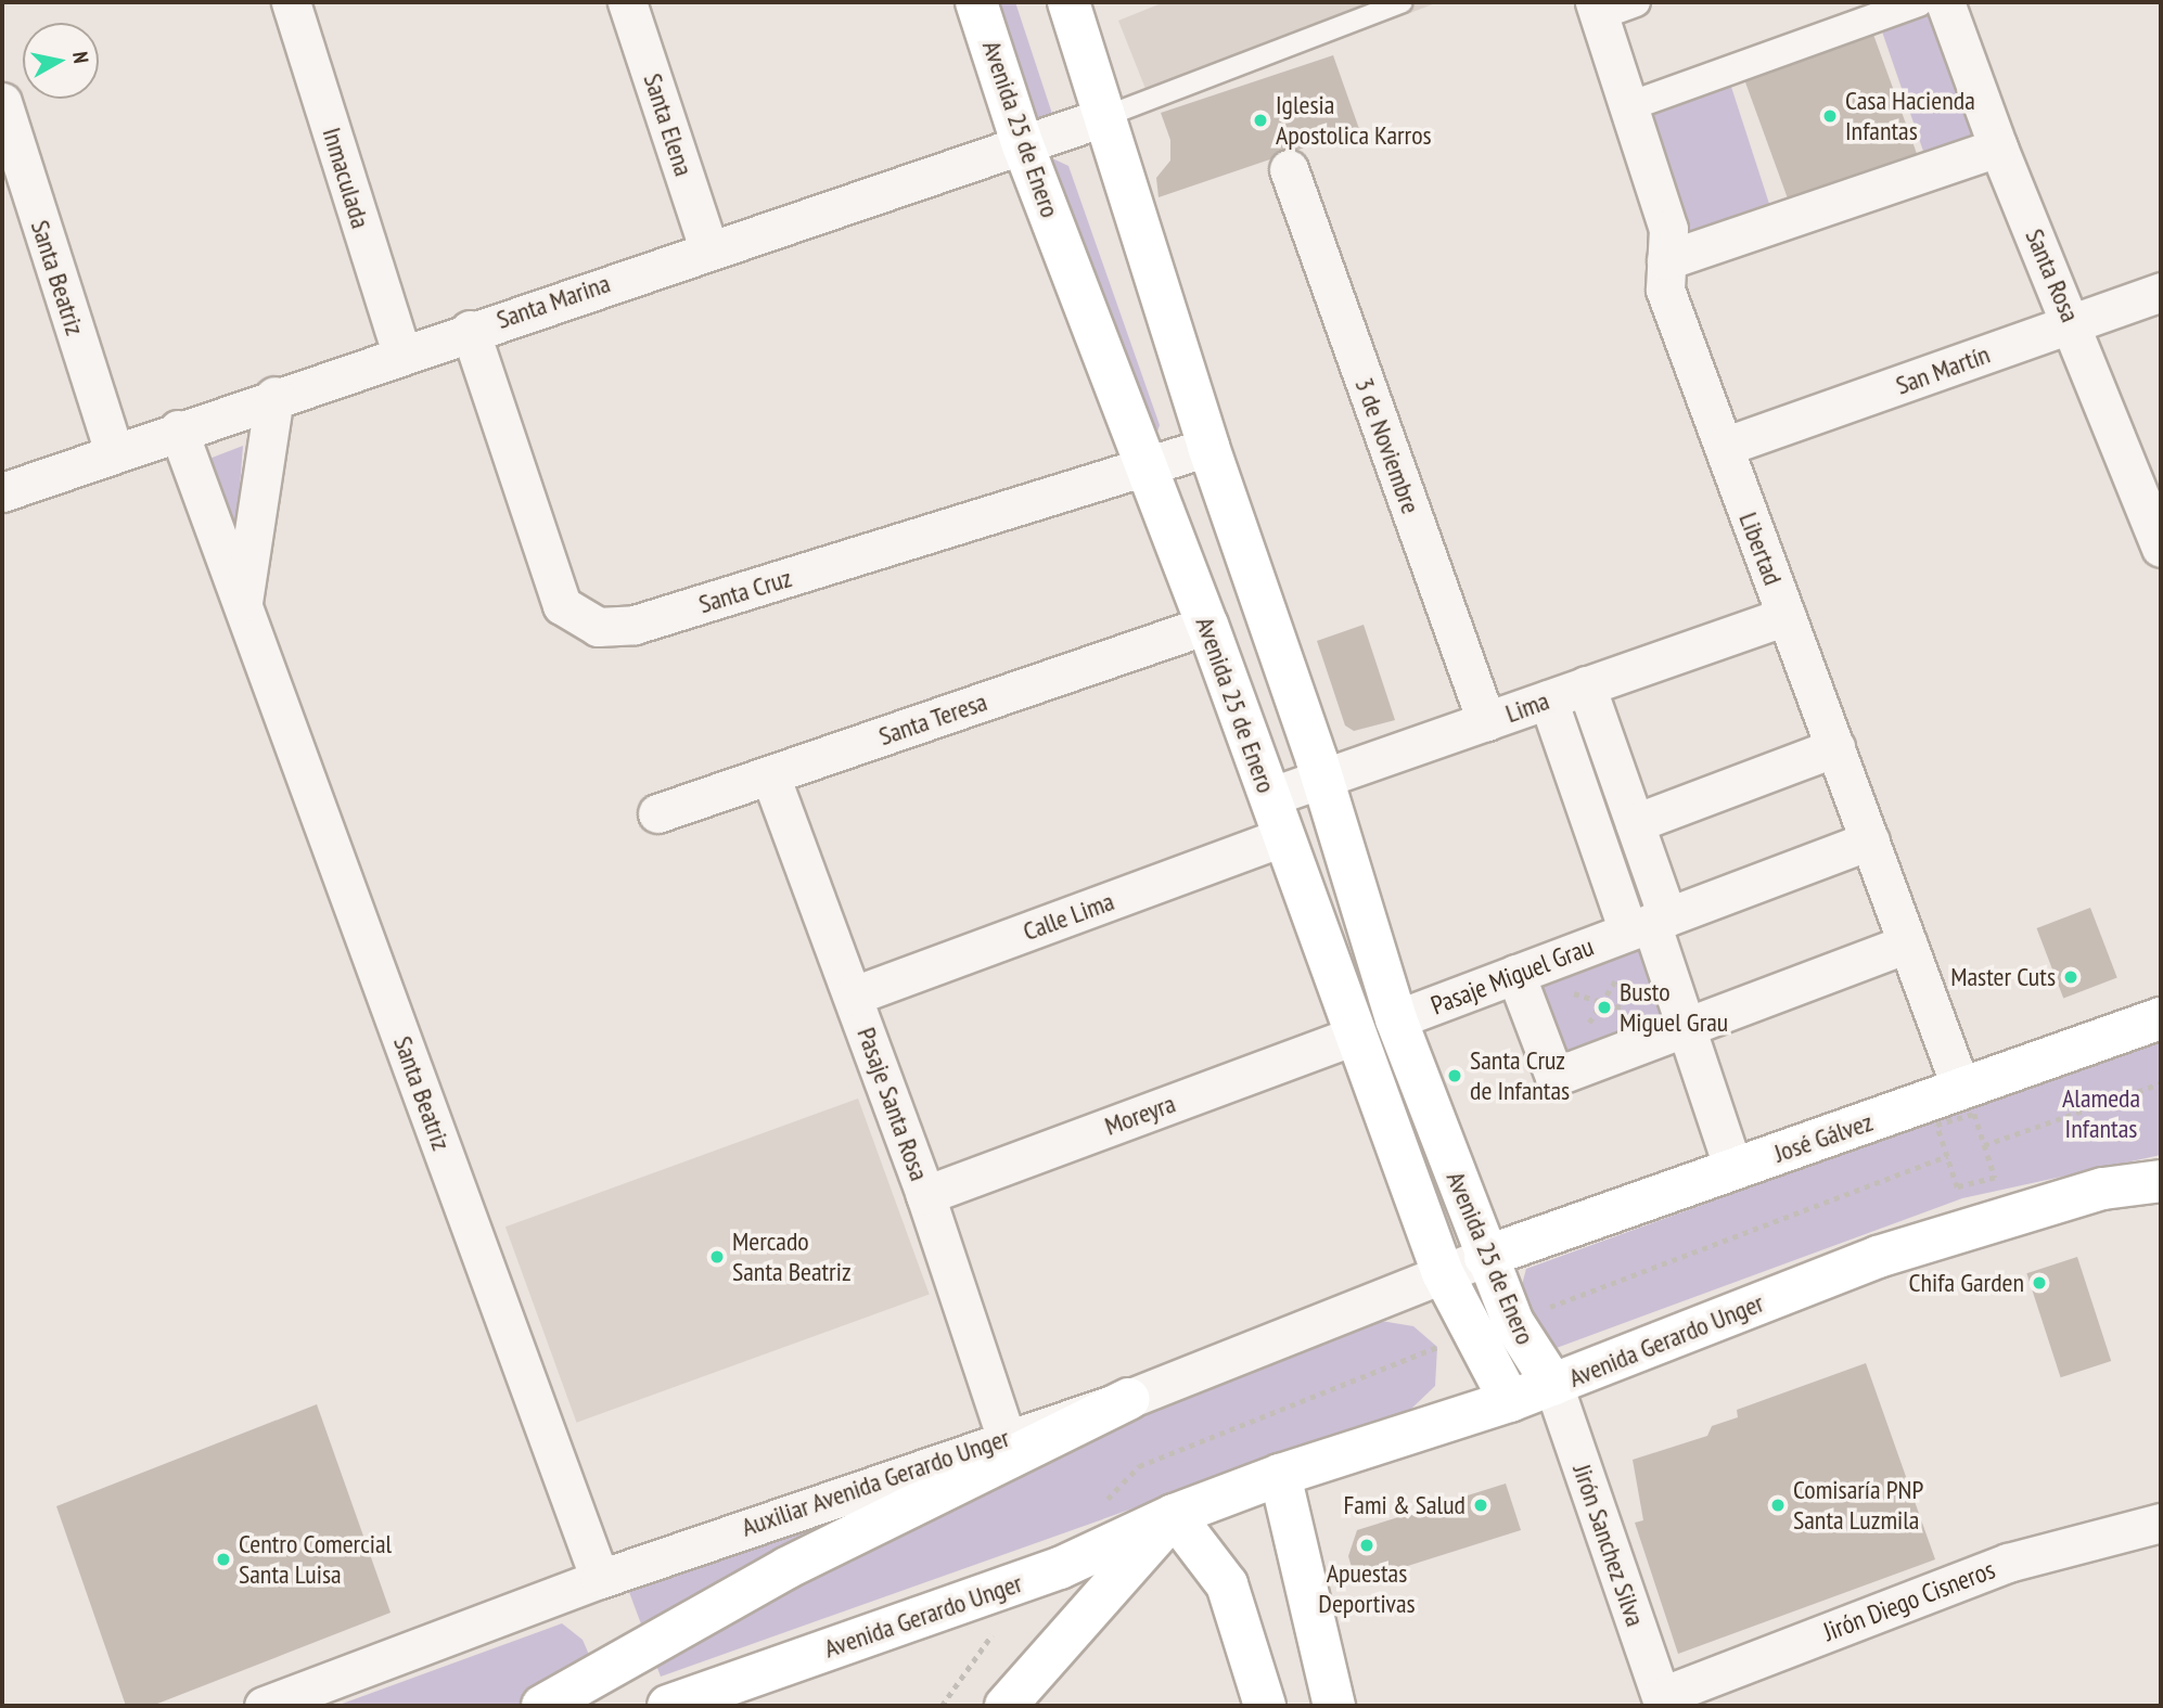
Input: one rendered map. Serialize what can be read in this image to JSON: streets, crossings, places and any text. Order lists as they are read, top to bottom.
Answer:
{
  "streets": {
    "main road": ["Avenida 25 de Enero", "José Gálvez", "Avenida Gerardo Unger"],
    "street": [
      "Santa Elena",
      "Inmaculada",
      "Santa Rosa",
      "Santa Beatriz",
      "Santa Marina",
      "San Martín",
      "3 de Noviembre",
      "Libertad",
      "Santa Cruz",
      "Lima",
      "Santa Teresa",
      "Calle Lima",
      "Pasaje Miguel Grau",
      "Pasaje Santa Rosa",
      "Moreyra",
      "Auxiliar Avenida Gerardo Unger",
      "Jirón Sanchez Silva",
      "Jirón Diego Cisneros"
    ]
  },
  "crossings": [
    ["Santa Elena", "Santa Marina"],
    ["Avenida 25 de Enero", "Santa Marina"],
    ["Avenida 25 de Enero", "Santa Cruz"],
    ["Avenida 25 de Enero", "Lima"],
    ["Avenida 25 de Enero", "Santa Teresa"],
    ["Avenida 25 de Enero", "Calle Lima"],
    ["Avenida 25 de Enero", "Pasaje Miguel Grau"],
    ["Avenida 25 de Enero", "Moreyra"],
    ["Avenida 25 de Enero", "José Gálvez"],
    ["Avenida 25 de Enero", "Avenida Gerardo Unger"],
    ["Avenida 25 de Enero", "Auxiliar Avenida Gerardo Unger"],
    ["Avenida 25 de Enero", "Jirón Sanchez Silva"],
    ["Inmaculada", "Santa Marina"],
    ["Santa Rosa", "San Martín"],
    ["Santa Beatriz", "Santa Marina"],
    ["Santa Beatriz", "Auxiliar Avenida Gerardo Unger"],
    ["Santa Marina", "Santa Cruz"],
    ["San Martín", "Libertad"],
    ["3 de Noviembre", "Lima"],
    ["Libertad", "Lima"],
    ["Libertad", "Pasaje Miguel Grau"],
    ["Libertad", "José Gálvez"],
    ["Lima", "Pasaje Miguel Grau"],
    ["Santa Teresa", "Pasaje Santa Rosa"],
    ["Calle Lima", "Pasaje Santa Rosa"],
    ["Pasaje Miguel Grau", "José Gálvez"],
    ["Pasaje Santa Rosa", "Moreyra"],
    ["Pasaje Santa Rosa", "Auxiliar Avenida Gerardo Unger"],
    ["José Gálvez", "Auxiliar Avenida Gerardo Unger"],
    ["Avenida Gerardo Unger", "Jirón Sanchez Silva"],
    ["Jirón Sanchez Silva", "Jirón Diego Cisneros"]
  ],
  "parks": ["Alameda Infantas"],
  "places": [
    "Casa Hacienda Infantas",
    "Iglesia Apostolica Karros",
    "Master Cuts",
    "Busto Miguel Grau",
    "Santa Cruz de Infantas",
    "Mercado Santa Beatriz",
    "Chifa Garden",
    "Fami & Salud",
    "Comisaría PNP Santa Luzmila",
    "Apuestas Deportivas",
    "Centro Comercial Santa Luisa"
  ],
  "north": "right"
}
